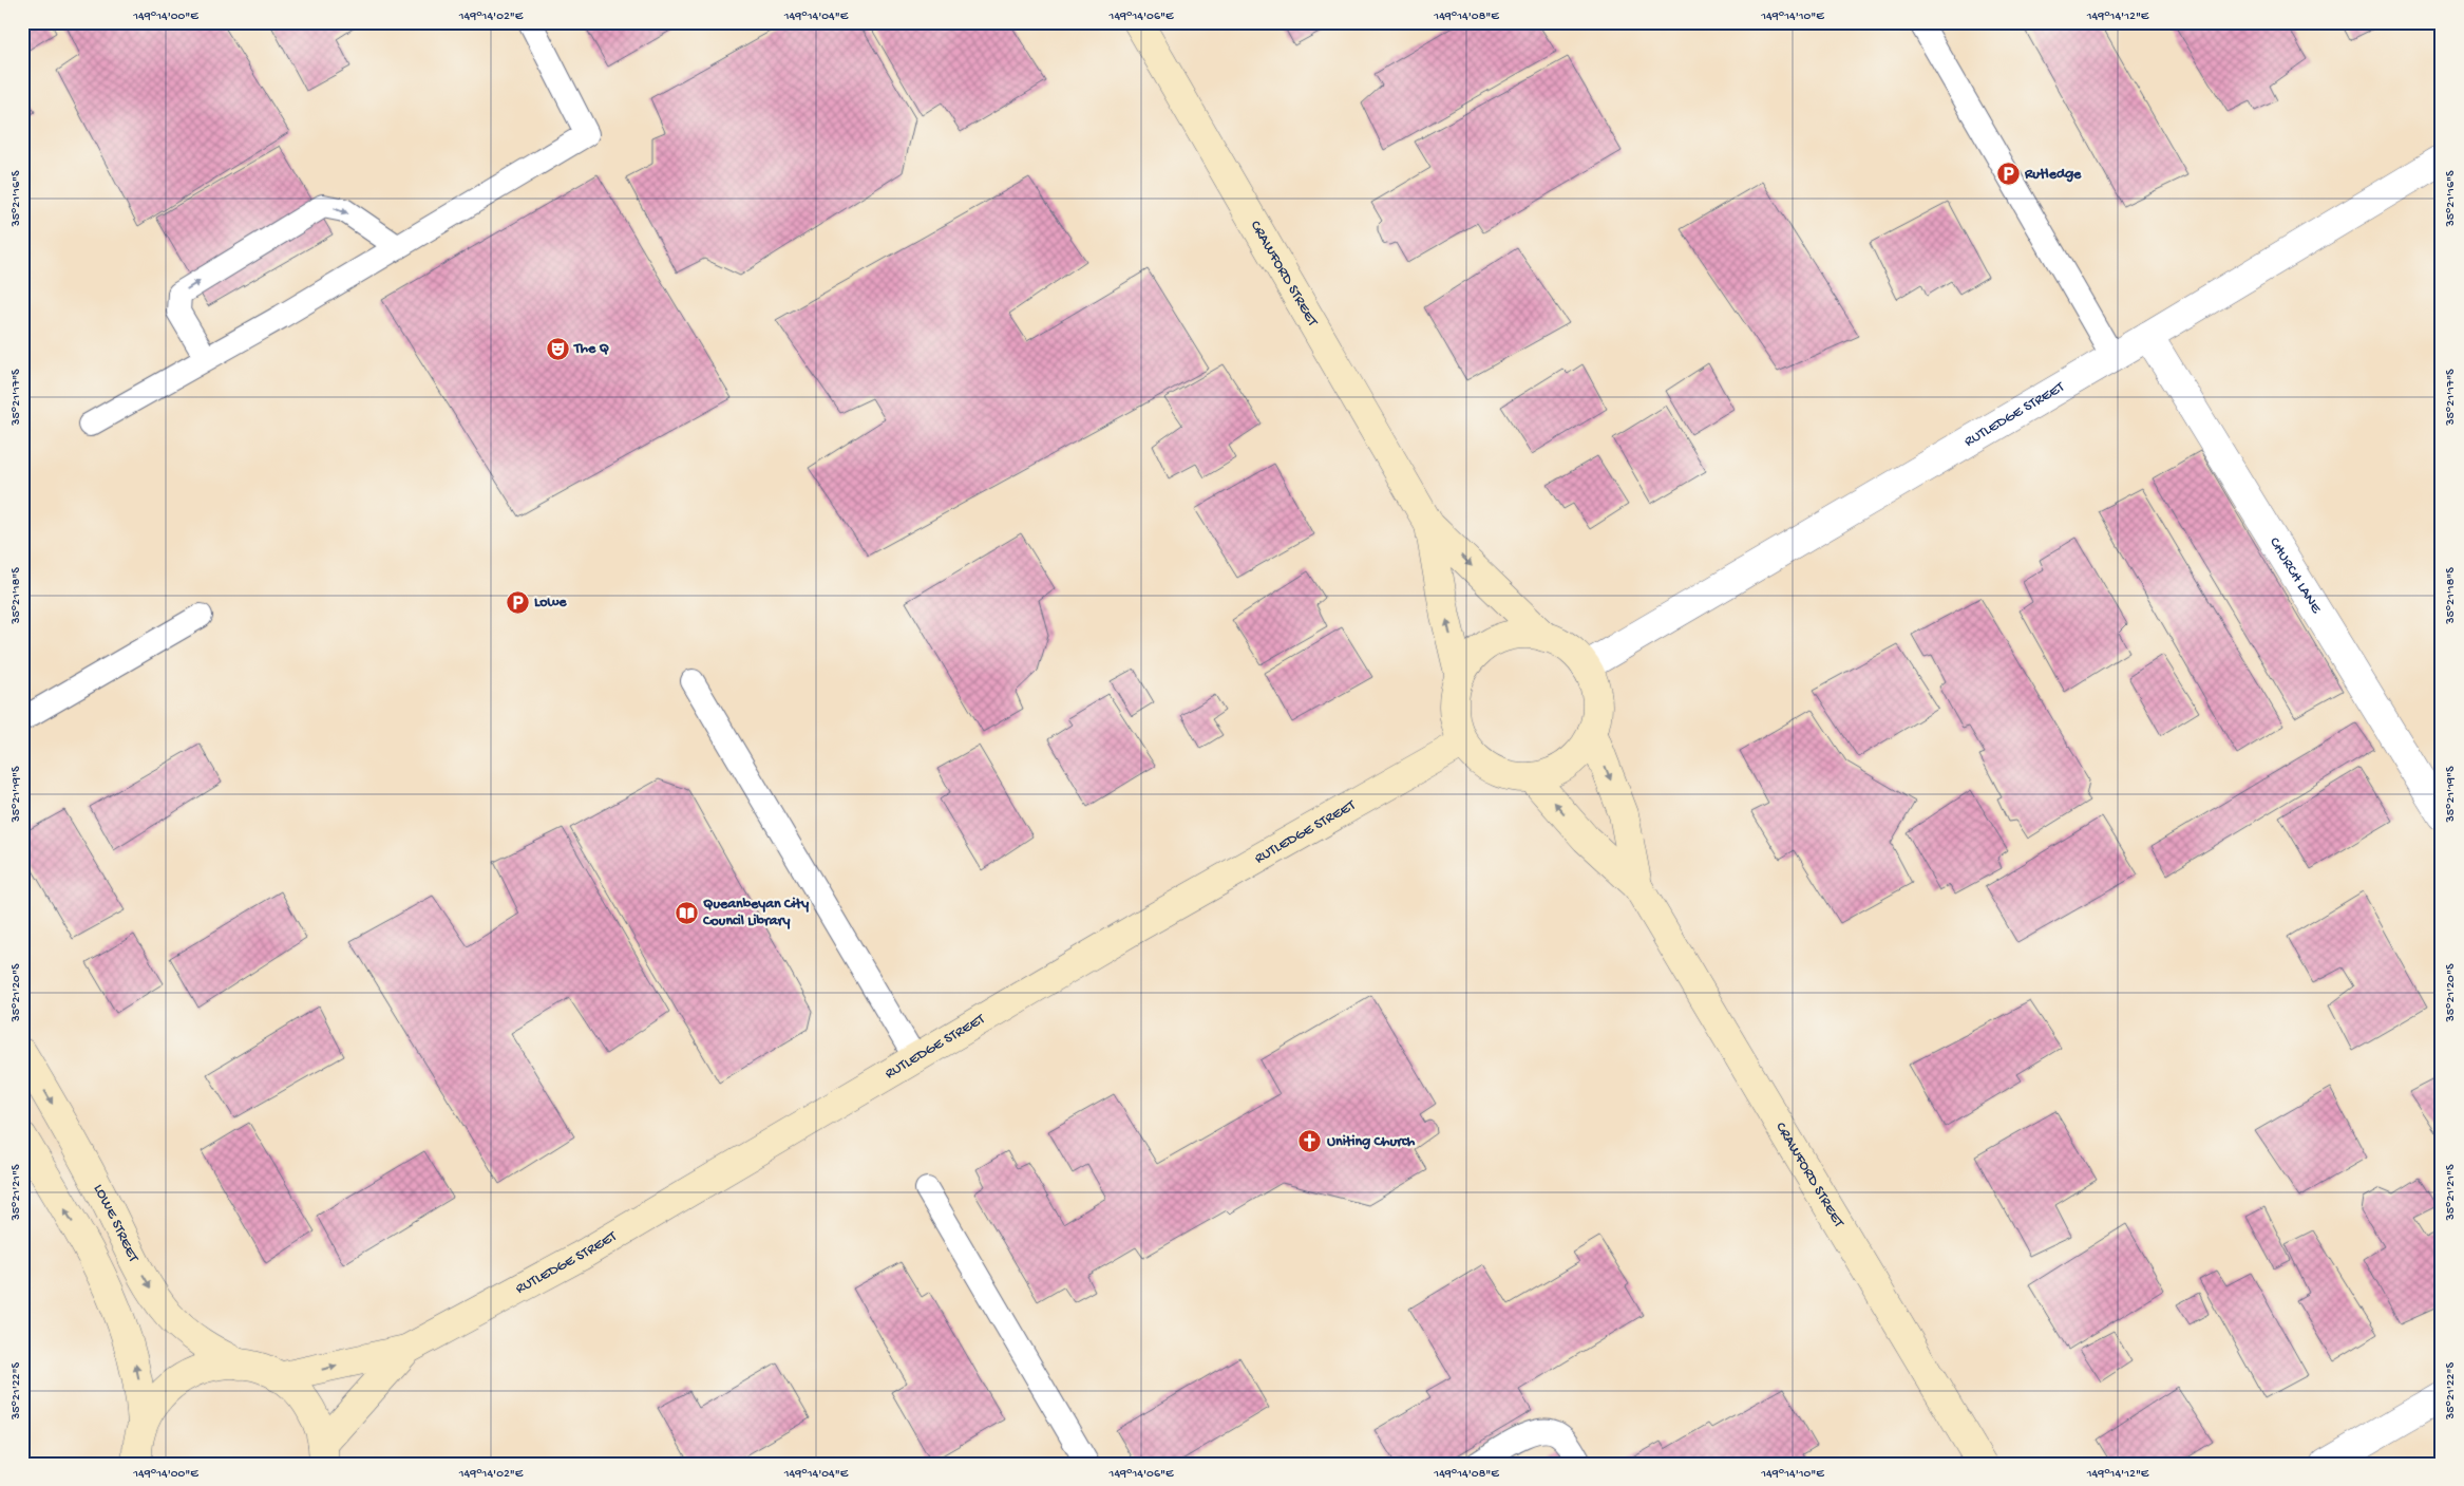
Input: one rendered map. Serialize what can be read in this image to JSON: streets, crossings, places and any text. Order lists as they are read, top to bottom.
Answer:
{
  "streets": {
    "street": [
      "CRAWFORD STREET",
      "RUTLEDGE STREET",
      "CHURCH LANE",
      "LOWE STREET"
    ]
  },
  "crossings": [
    ["CRAWFORD STREET", "RUTLEDGE STREET"],
    ["RUTLEDGE STREET", "CHURCH LANE"]
  ],
  "places": {
    "parking": ["Rutledge", "Lowe"],
    "theatre": ["The Q"],
    "library": ["Queanbeyan City Council Library"],
    "church": ["Uniting Church"]
  },
  "coordinates": [
    "149°14'00\"E",
    "149°14'02\"E",
    "149°14'04\"E",
    "149°14'06\"E",
    "149°14'08\"E",
    "149°14'10\"E",
    "149°14'12\"E",
    "35°21'16\"S",
    "35°21'17\"S",
    "35°21'18\"S",
    "35°21'19\"S",
    "35°21'20\"S",
    "35°21'21\"S",
    "35°21'22\"S"
  ]
}
